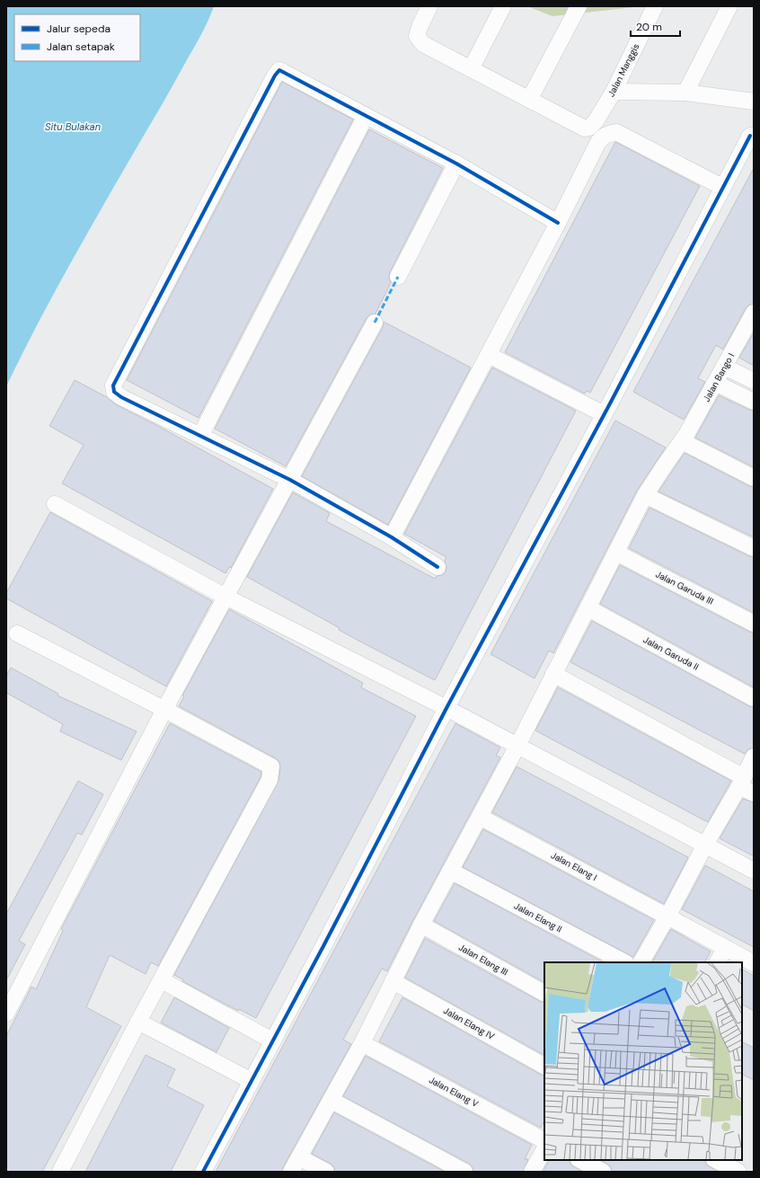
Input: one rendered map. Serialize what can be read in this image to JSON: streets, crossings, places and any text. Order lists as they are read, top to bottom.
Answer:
{
  "streets": {
    "street": [
      "Jalan Manggis",
      "Jalan Bango I",
      "Jalan Garuda III",
      "Jalan Garuda II",
      "Jalan Elang I",
      "Jalan Elang II",
      "Jalan Elang III",
      "Jalan Elang IV",
      "Jalan Elang V"
    ]
  },
  "crossings": [
    ["Jalan Bango I", "Jalan Garuda III"],
    ["Jalan Bango I", "Jalan Garuda II"],
    ["Jalan Bango I", "Jalan Elang I"],
    ["Jalan Bango I", "Jalan Elang II"],
    ["Jalan Bango I", "Jalan Elang III"],
    ["Jalan Bango I", "Jalan Elang IV"],
    ["Jalan Bango I", "Jalan Elang V"]
  ],
  "water": ["Situ Bulakan"],
  "legend": ["Jalur sepeda", "Jalan setapak"],
  "scale_bar": "20 m"
}
